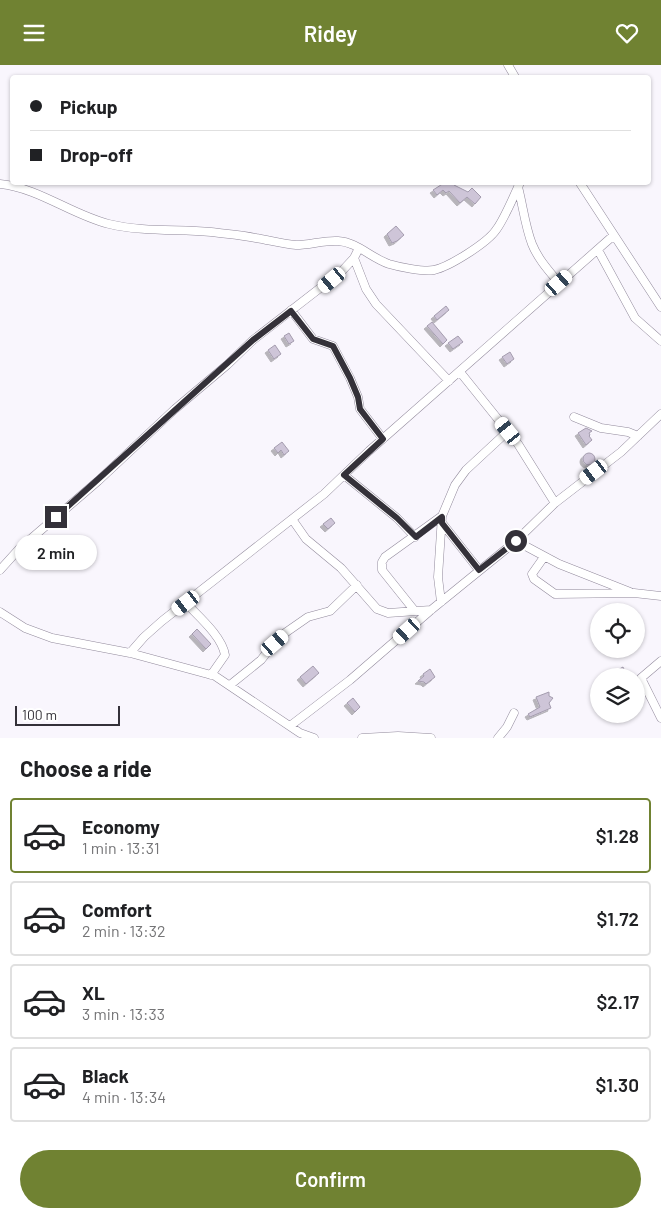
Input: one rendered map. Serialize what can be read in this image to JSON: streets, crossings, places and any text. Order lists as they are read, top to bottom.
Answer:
{
  "scale_bar": "100 m",
  "page": {
    "header": "Ridey",
    "banner": ["Pickup", "Drop-off"],
    "bubble": "2 min",
    "scale": "100 m",
    "heading": "Choose a ride",
    "list": [
      {
        "name": "Economy",
        "note": "1 min · 13:31",
        "value": "$1.28"
      },
      {
        "name": "Comfort",
        "note": "2 min · 13:32",
        "value": "$1.72"
      },
      {
        "name": "XL",
        "note": "3 min · 13:33",
        "value": "$2.17"
      },
      {
        "name": "Black",
        "note": "4 min · 13:34",
        "value": "$1.30"
      }
    ],
    "buttons": "Confirm"
  }
}
